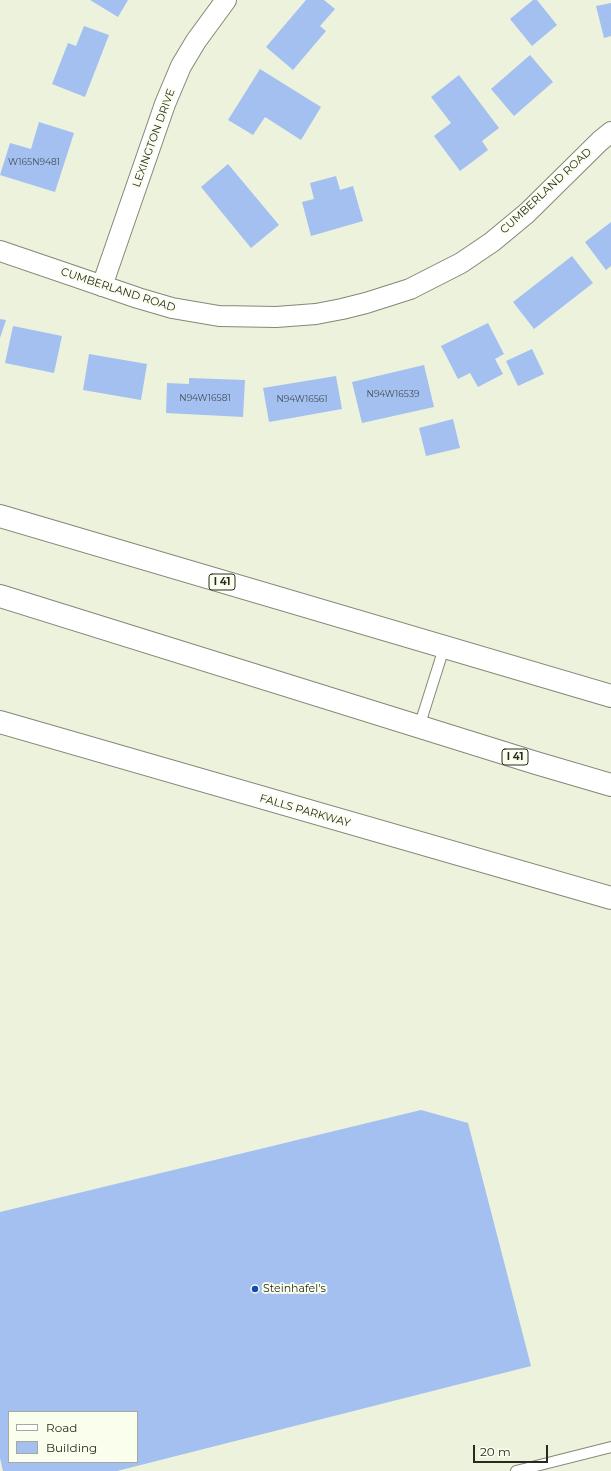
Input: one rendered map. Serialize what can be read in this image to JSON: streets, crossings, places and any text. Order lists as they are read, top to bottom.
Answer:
{
  "streets": {
    "main road": ["I 41", "FALLS PARKWAY"],
    "street": ["LEXINGTON DRIVE", "CUMBERLAND ROAD"]
  },
  "crossings": [
    ["LEXINGTON DRIVE", "CUMBERLAND ROAD"]
  ],
  "places": ["Steinhafel's"],
  "house_numbers": [
    "W165N9481",
    "N94W16539",
    "N94W16581",
    "N94W16561"
  ],
  "legend": ["Road", "Building"],
  "scale_bar": "20 m"
}
